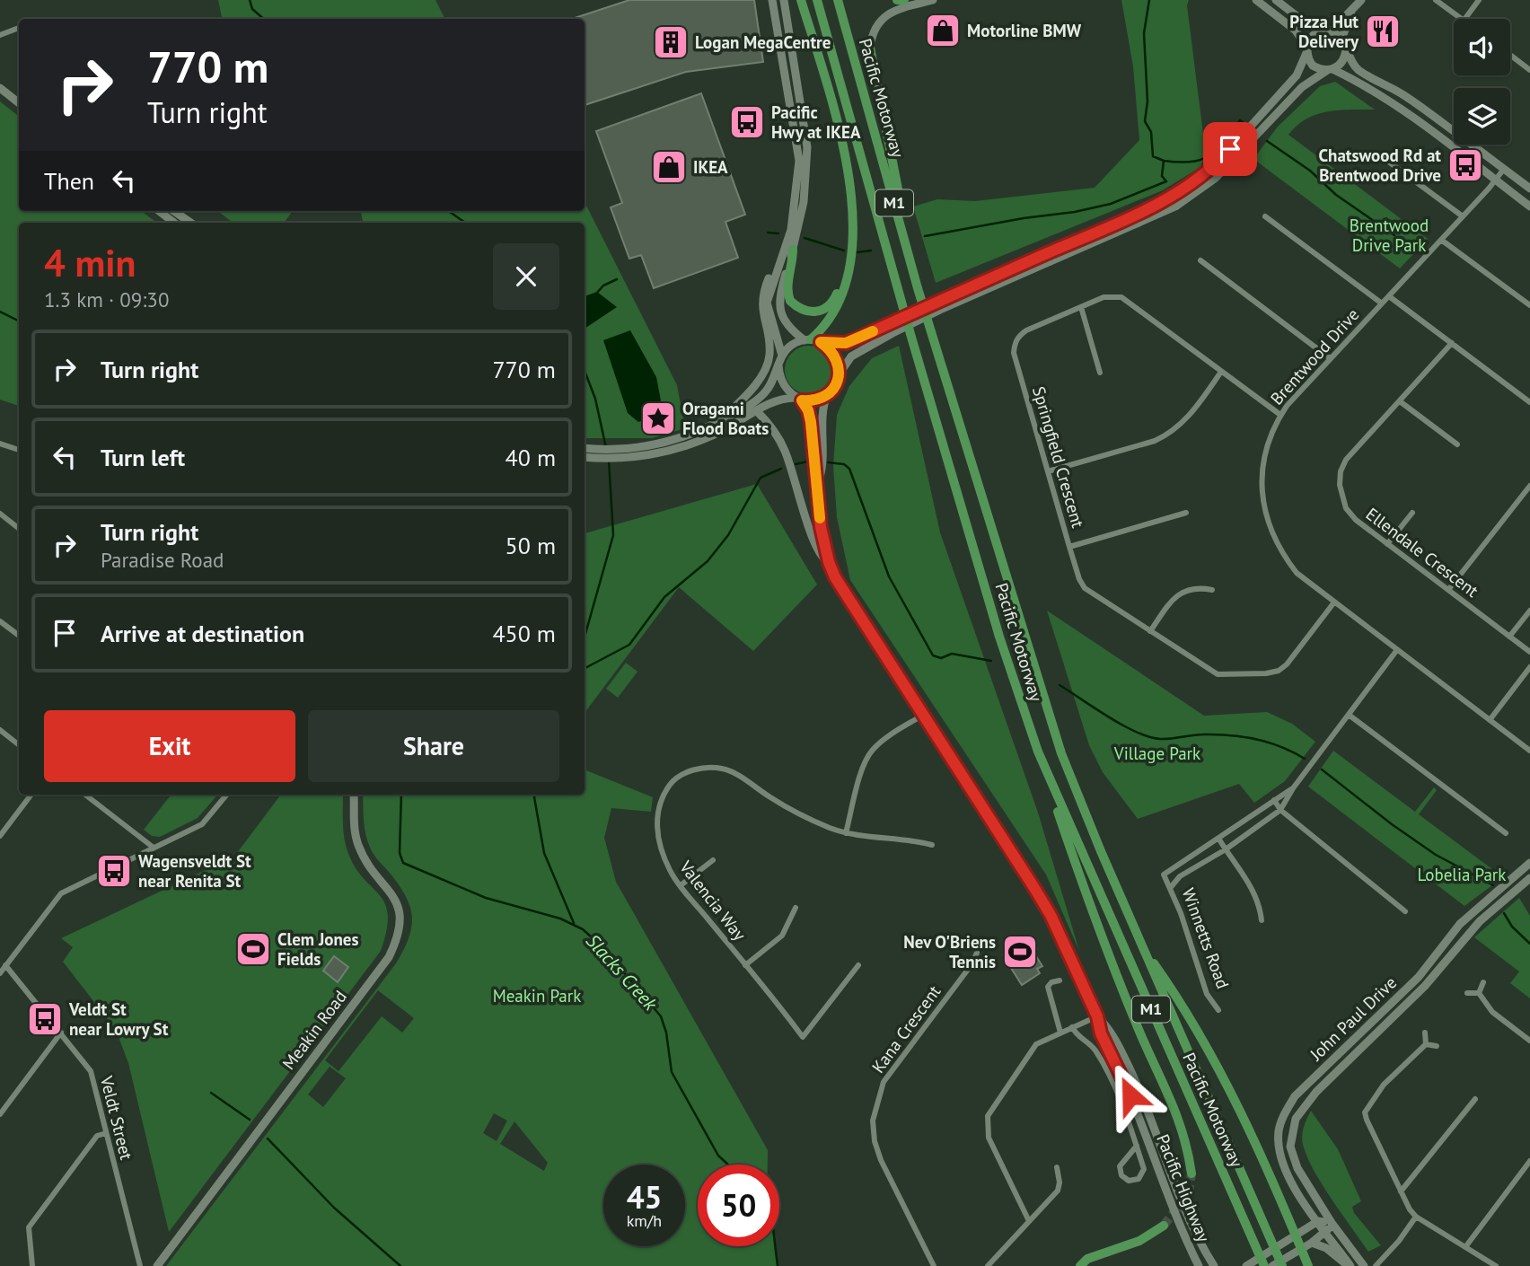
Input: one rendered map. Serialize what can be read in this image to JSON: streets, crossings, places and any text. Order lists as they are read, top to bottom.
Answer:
{
  "streets": {
    "highway": ["Pacific Motorway", "M1"],
    "main road": ["John Paul Drive", "Meakin Road", "Pacific Highway"],
    "street": [
      "Brentwood Drive",
      "Springfield Crescent",
      "Ellendale Crescent",
      "Valencia Way",
      "Winnetts Road",
      "Kana Crescent",
      "Veldt Street"
    ]
  },
  "crossings": [
    ["Brentwood Drive", "Springfield Crescent"]
  ],
  "water": ["Slacks Creek"],
  "parks": [
    "Brentwood Drive Park",
    "Village Park",
    "Lobelia Park",
    "Meakin Park"
  ],
  "places": {
    "shop": ["Motorline BMW", "IKEA"],
    "restaurant": ["Pizza Hut Delivery"],
    "building": ["Logan MegaCentre"],
    "bus stop": [
      "Pacific Hwy at IKEA",
      "Chatswood Rd at Brentwood Drive",
      "Wagensveldt St near Renita St",
      "Veldt St near Lowry St"
    ],
    "place": ["Oragami Flood Boats"],
    "sports": ["Clem Jones Fields", "Nev O'Briens Tennis"]
  },
  "page": {
    "turn": ["770 m", "Turn right"],
    "then": "Then",
    "heading": ["4 min", "1.3 km · 09:30"],
    "list": [
      {
        "name": "Turn right",
        "value": "770 m"
      },
      {
        "name": "Turn left",
        "value": "40 m"
      },
      {
        "name": "Turn right",
        "note": "Paradise Road",
        "value": "50 m"
      },
      {
        "name": "Arrive at destination",
        "value": "450 m"
      }
    ],
    "buttons": ["Exit", "Share"],
    "speed": "45 km/h",
    "limit": "50"
  }
}
